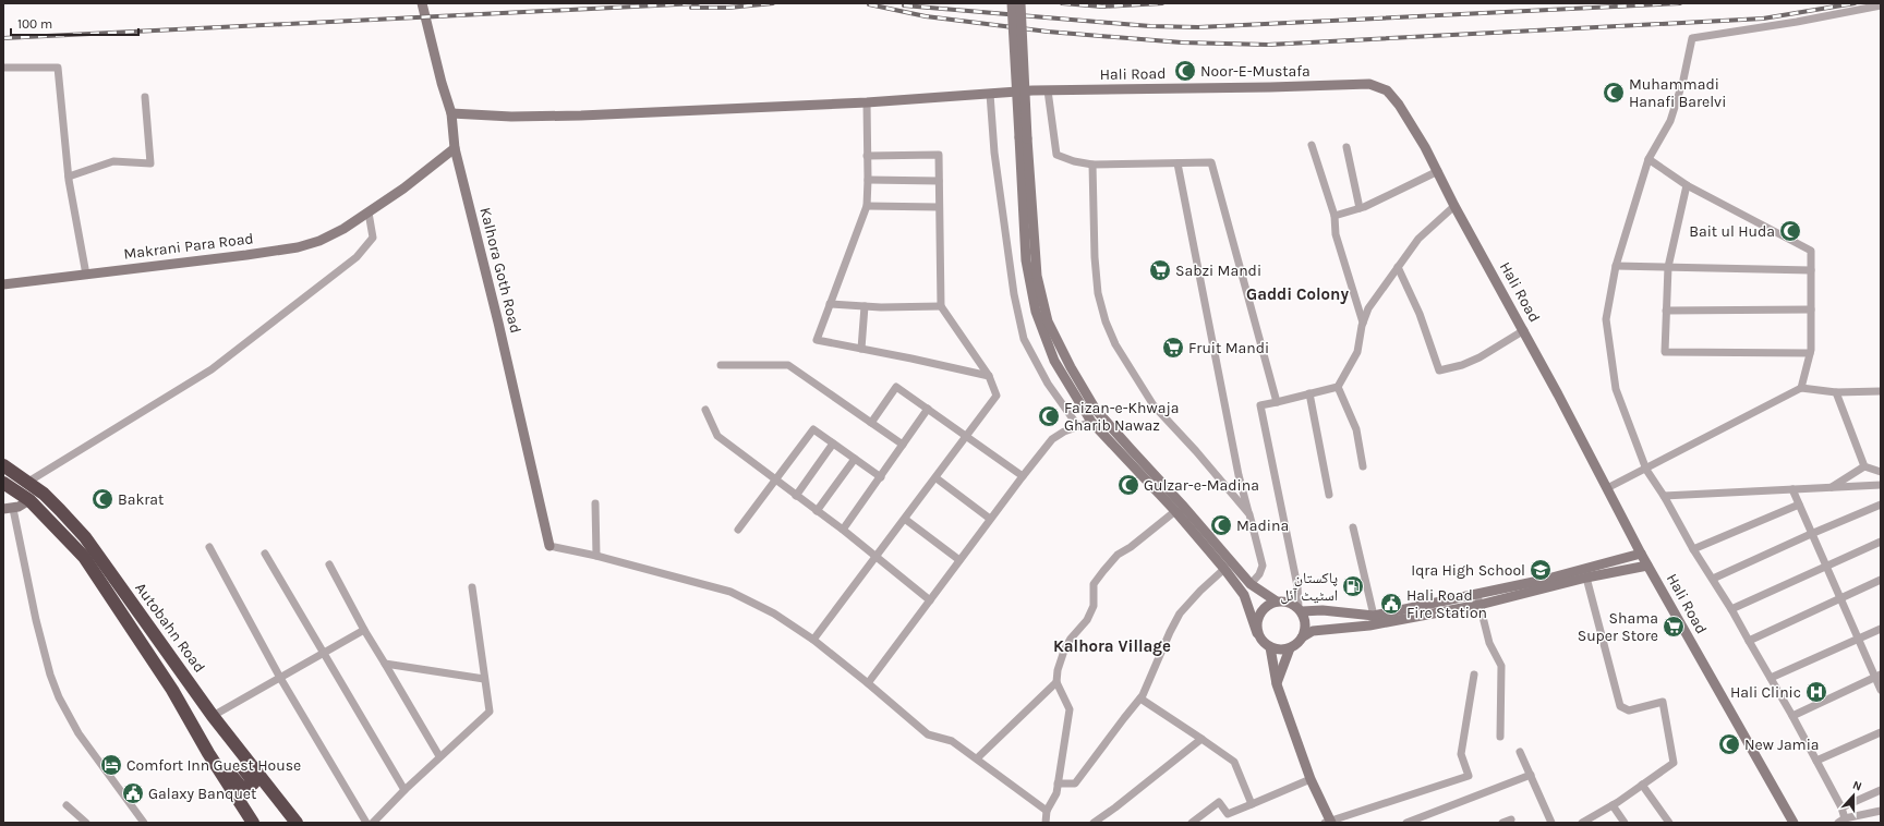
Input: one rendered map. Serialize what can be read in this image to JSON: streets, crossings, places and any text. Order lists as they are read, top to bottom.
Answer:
{
  "streets": {
    "highway": ["Autobahn Road"],
    "street": ["Hali Road", "Makrani Para Road", "Kalhora Goth Road"]
  },
  "crossings": [
    ["Hali Road", "Kalhora Goth Road"],
    ["Makrani Para Road", "Kalhora Goth Road"]
  ],
  "districts": ["Gaddi Colony", "Kalhora Village"],
  "places": {
    "mosque": [
      "Noor-E-Mustafa",
      "Muhammadi Hanafi Barelvi",
      "Bait ul Huda",
      "Faizan-e-Khwaja Gharib Nawaz",
      "Gulzar-e-Madina",
      "Bakrat",
      "Madina",
      "New Jamia"
    ],
    "supermarket": ["Sabzi Mandi", "Fruit Mandi", "Shama Super Store"],
    "school or university": ["Iqra High School"],
    "fuel station": ["پاکستان اسٹیٹ آئل"],
    "public building": ["Hali Road Fire Station", "Galaxy Banquet"],
    "hospital": ["Hali Clinic"],
    "hotel": ["Comfort Inn Guest House"]
  },
  "scale_bar": "100 m",
  "north": "top"
}
